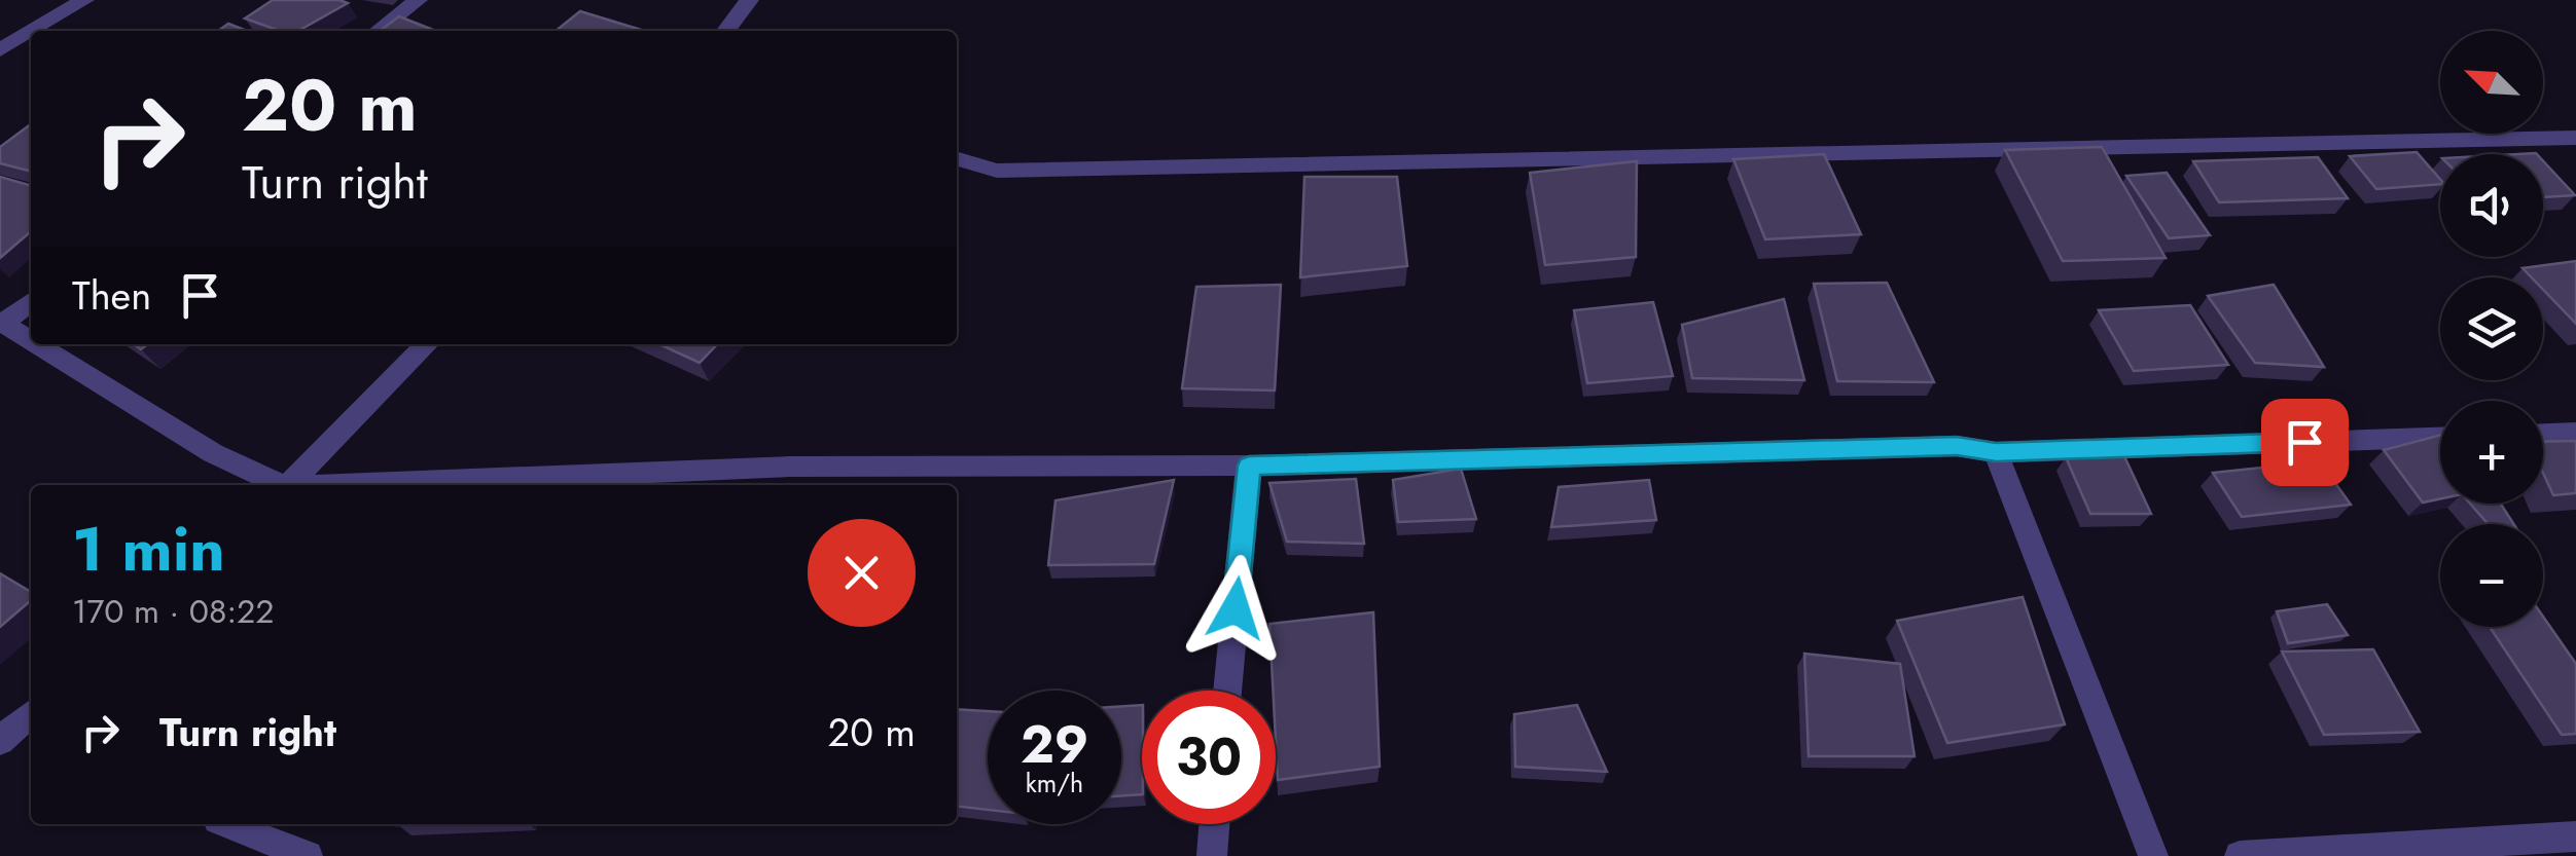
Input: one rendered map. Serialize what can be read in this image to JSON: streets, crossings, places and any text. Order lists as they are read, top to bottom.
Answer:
{
  "north": "top left",
  "page": {
    "map_buttons": ["+", "−"],
    "turn": ["20 m", "Turn right"],
    "then": "Then",
    "heading": ["1 min", "170 m · 08:22"],
    "list": [
      {
        "name": "Turn right",
        "value": "20 m"
      }
    ],
    "speed": "29 km/h",
    "limit": "30"
  }
}
